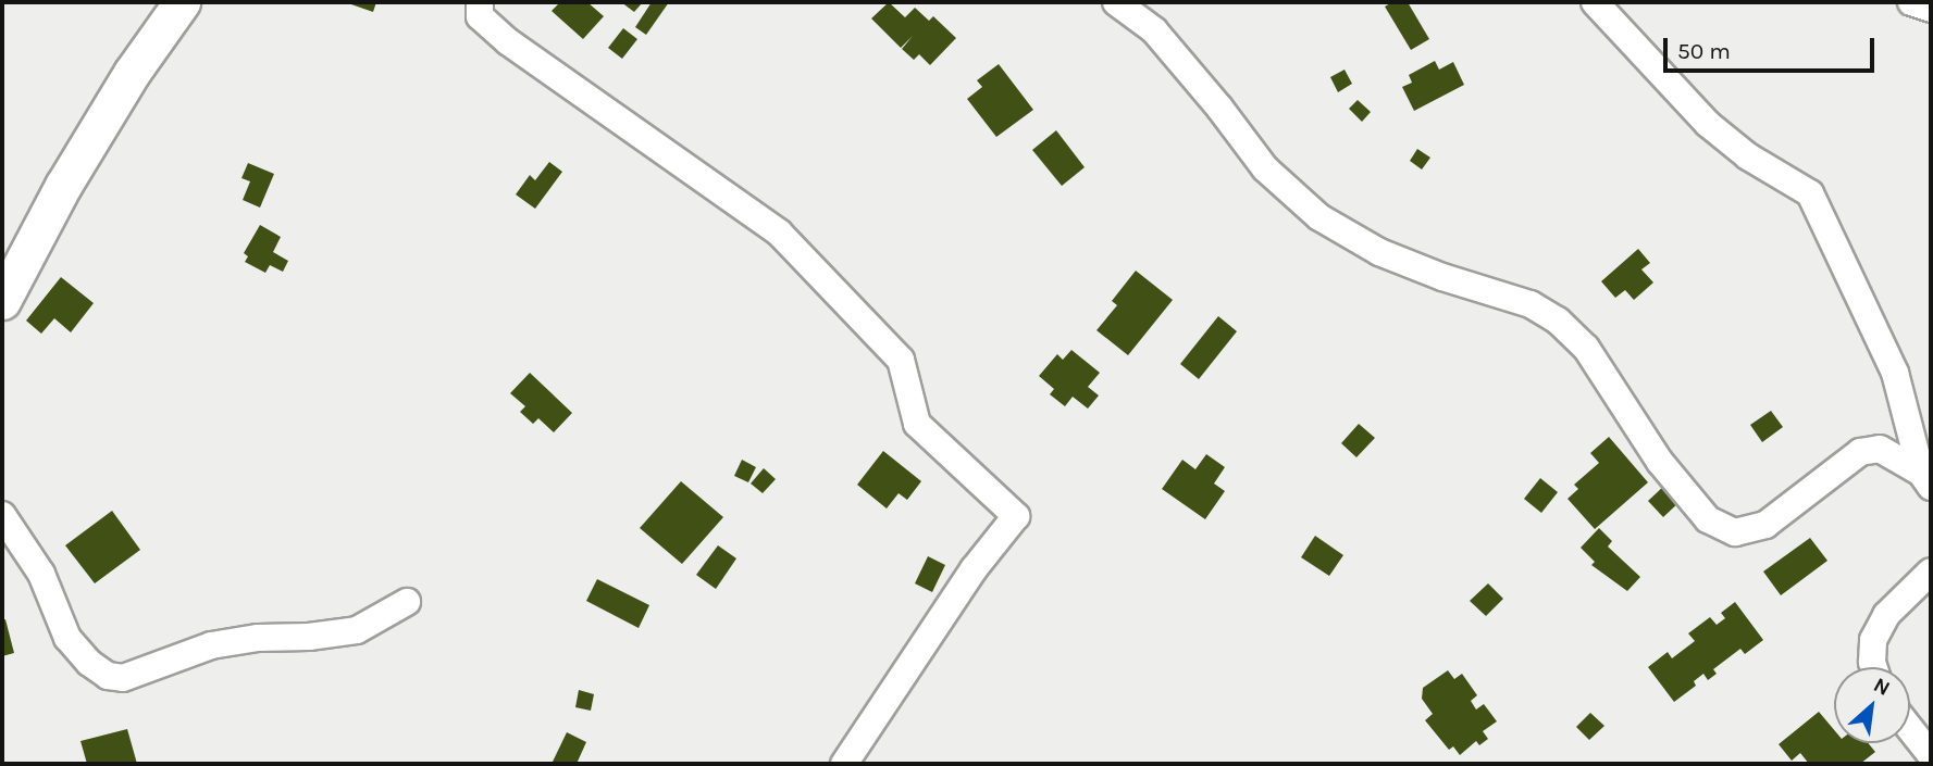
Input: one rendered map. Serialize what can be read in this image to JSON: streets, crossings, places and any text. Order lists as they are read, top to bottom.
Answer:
{
  "scale_bar": "50 m",
  "north": "top right"
}
